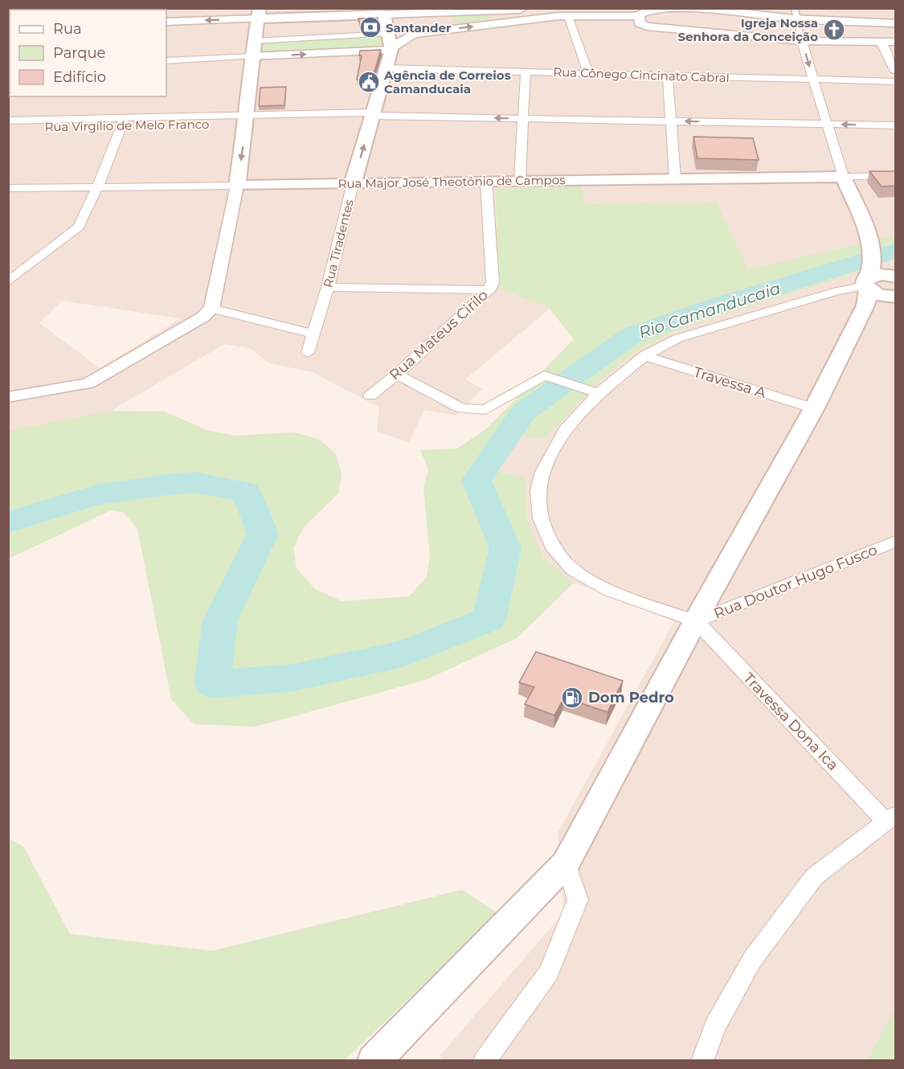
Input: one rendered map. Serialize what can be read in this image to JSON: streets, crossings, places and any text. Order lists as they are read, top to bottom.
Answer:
{
  "streets": {
    "main road": ["Rua Major José Theotônio de Campos", "Rua Tiradentes"],
    "street": [
      "Rua Cônego Cincinato Cabral",
      "Rua Virgílio de Melo Franco",
      "Rua Mateus Cirilo",
      "Travessa A",
      "Rua Doutor Hugo Fusco",
      "Travessa Dona Ica"
    ]
  },
  "crossings": [
    ["Rua Cônego Cincinato Cabral", "Rua Tiradentes"],
    ["Rua Virgílio de Melo Franco", "Rua Tiradentes"],
    ["Rua Major José Theotônio de Campos", "Rua Tiradentes"],
    ["Rua Major José Theotônio de Campos", "Rua Mateus Cirilo"],
    ["Rua Doutor Hugo Fusco", "Travessa Dona Ica"]
  ],
  "water": ["Rio Camanducaia"],
  "places": {
    "bank": ["Santander"],
    "church": ["Igreja Nossa Senhora da Conceição"],
    "public building": ["Agência de Correios Camanducaia"],
    "fuel station": ["Dom Pedro"]
  },
  "legend": ["Rua", "Parque", "Edifício"]
}
